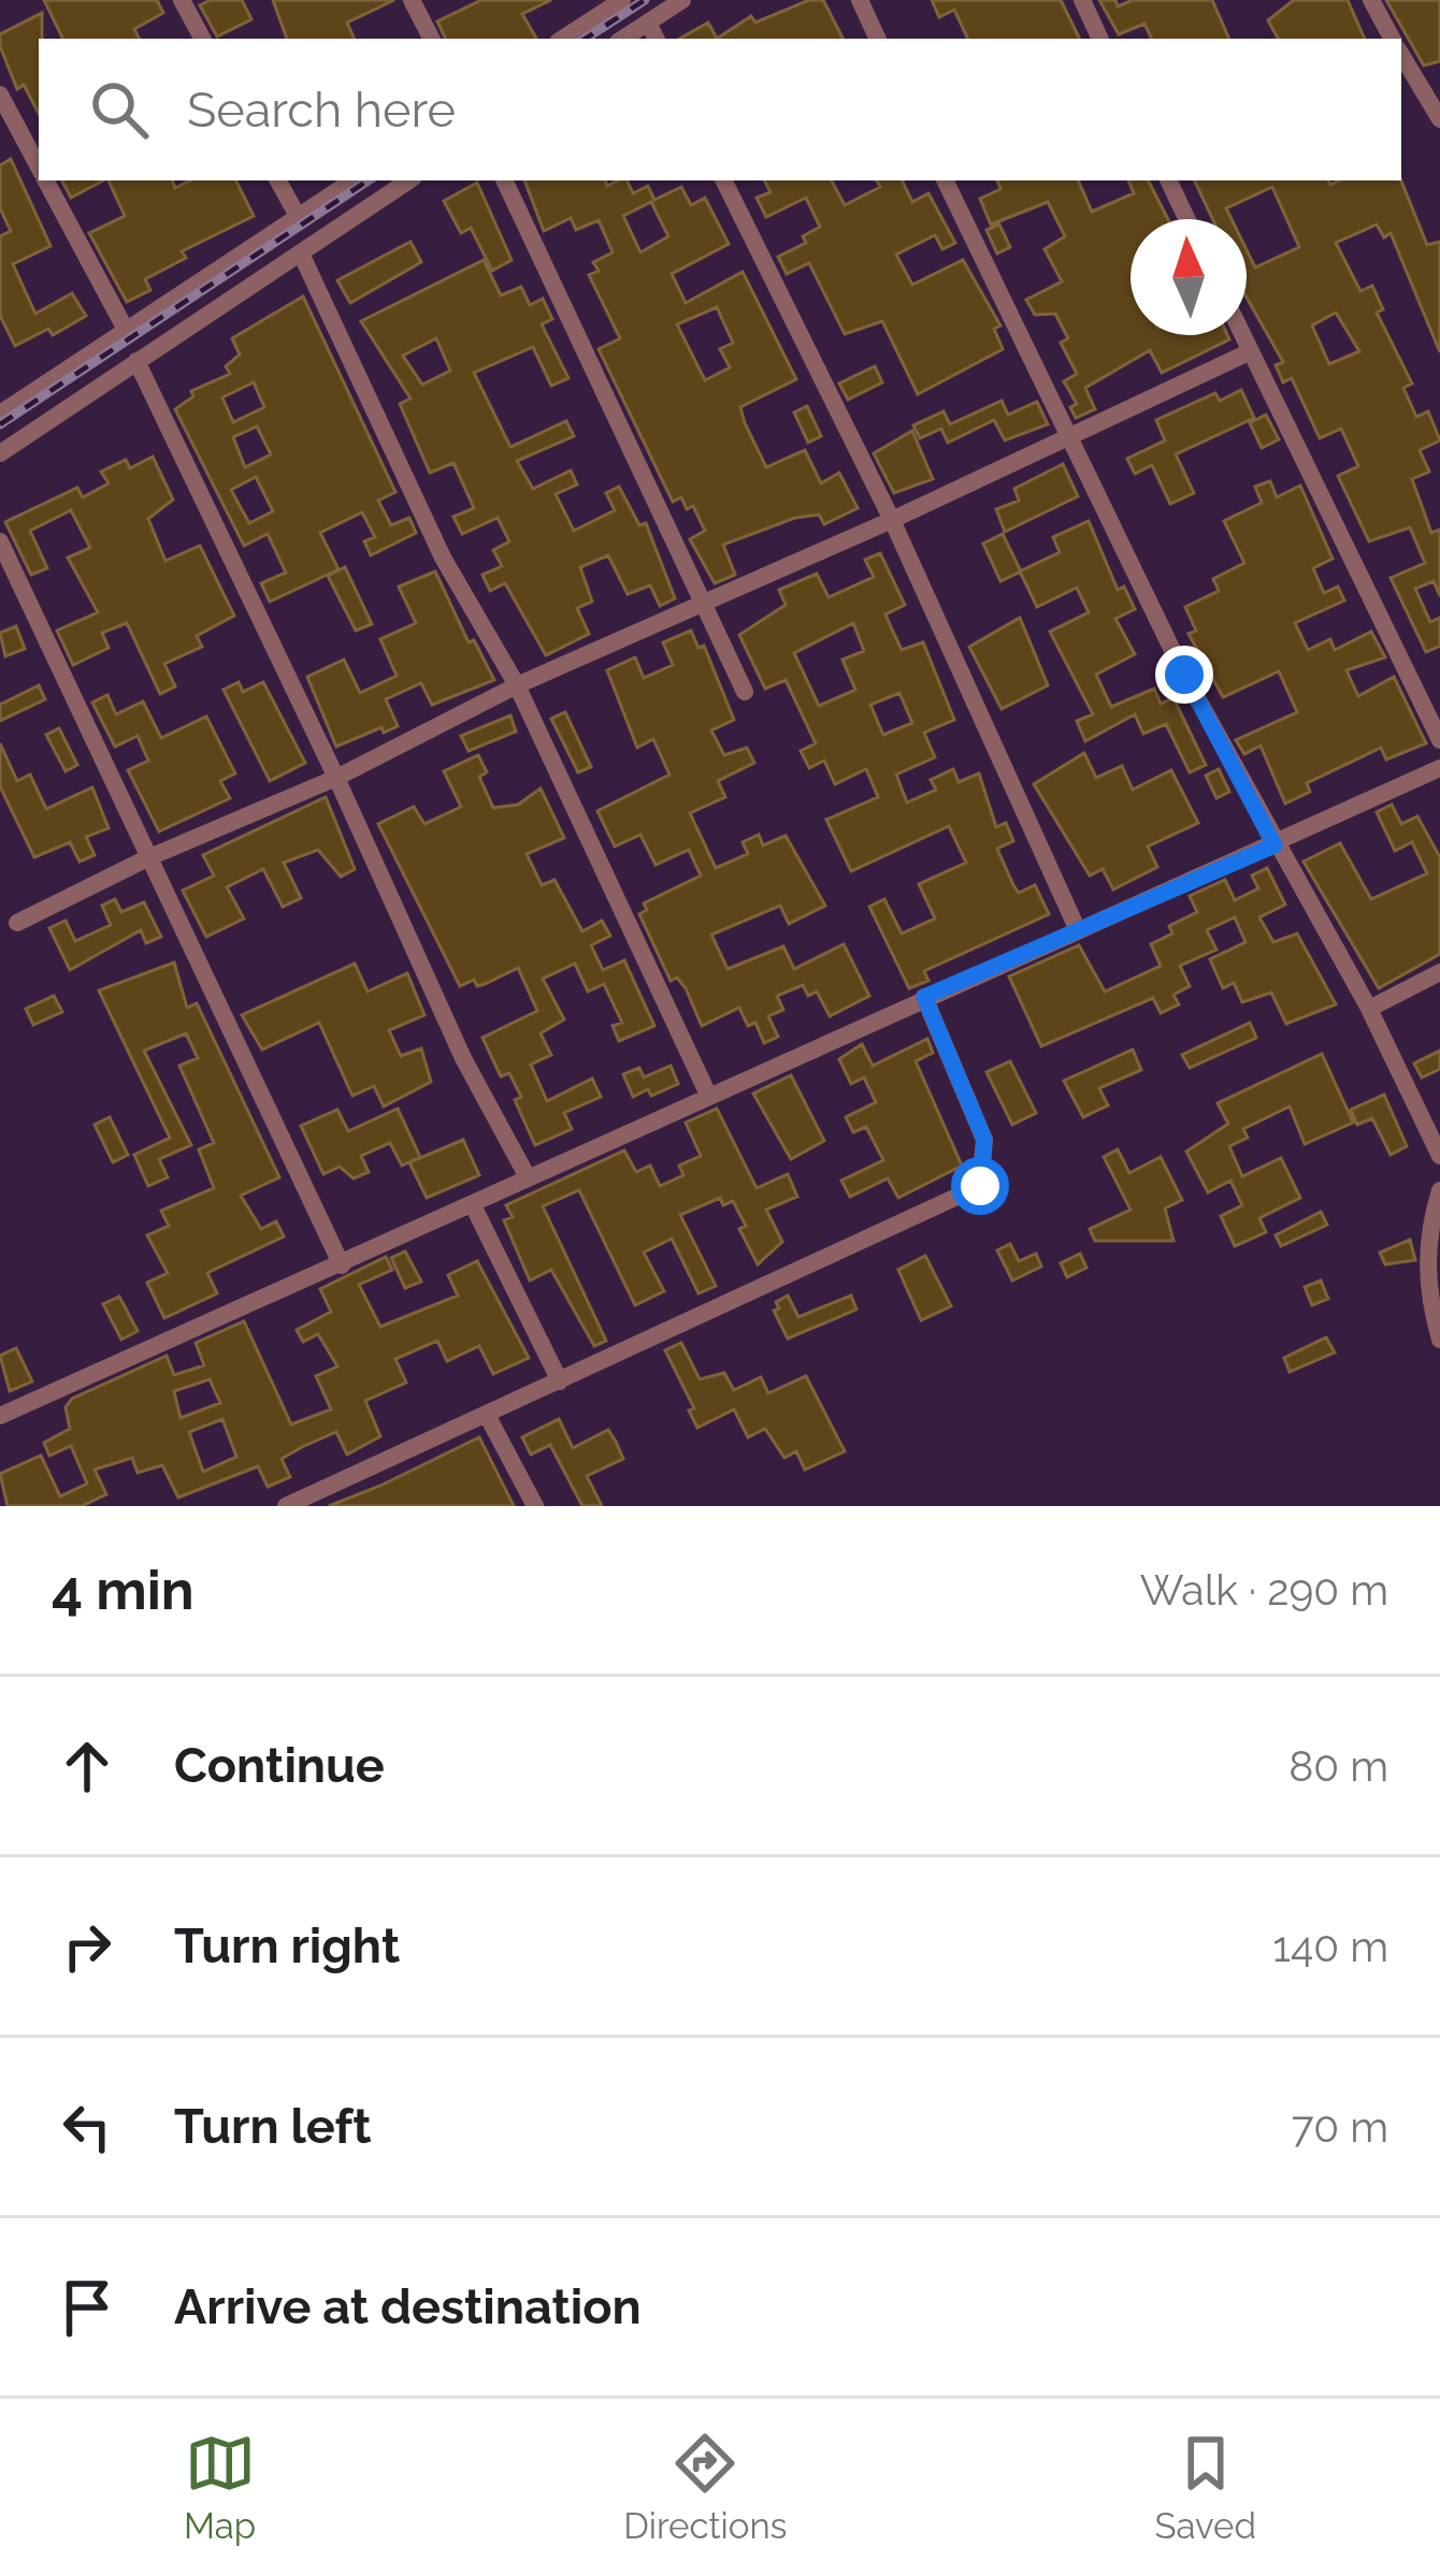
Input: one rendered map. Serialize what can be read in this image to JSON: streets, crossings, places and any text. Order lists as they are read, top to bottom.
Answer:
{
  "north": "top",
  "page": {
    "search": "Search here",
    "heading": ["4 min", "Walk · 290 m"],
    "list": [
      ["Continue", "80 m"],
      ["Turn right", "140 m"],
      ["Turn left", "70 m"],
      "Arrive at destination"
    ],
    "nav": ["Map", "Directions", "Saved"]
  }
}
